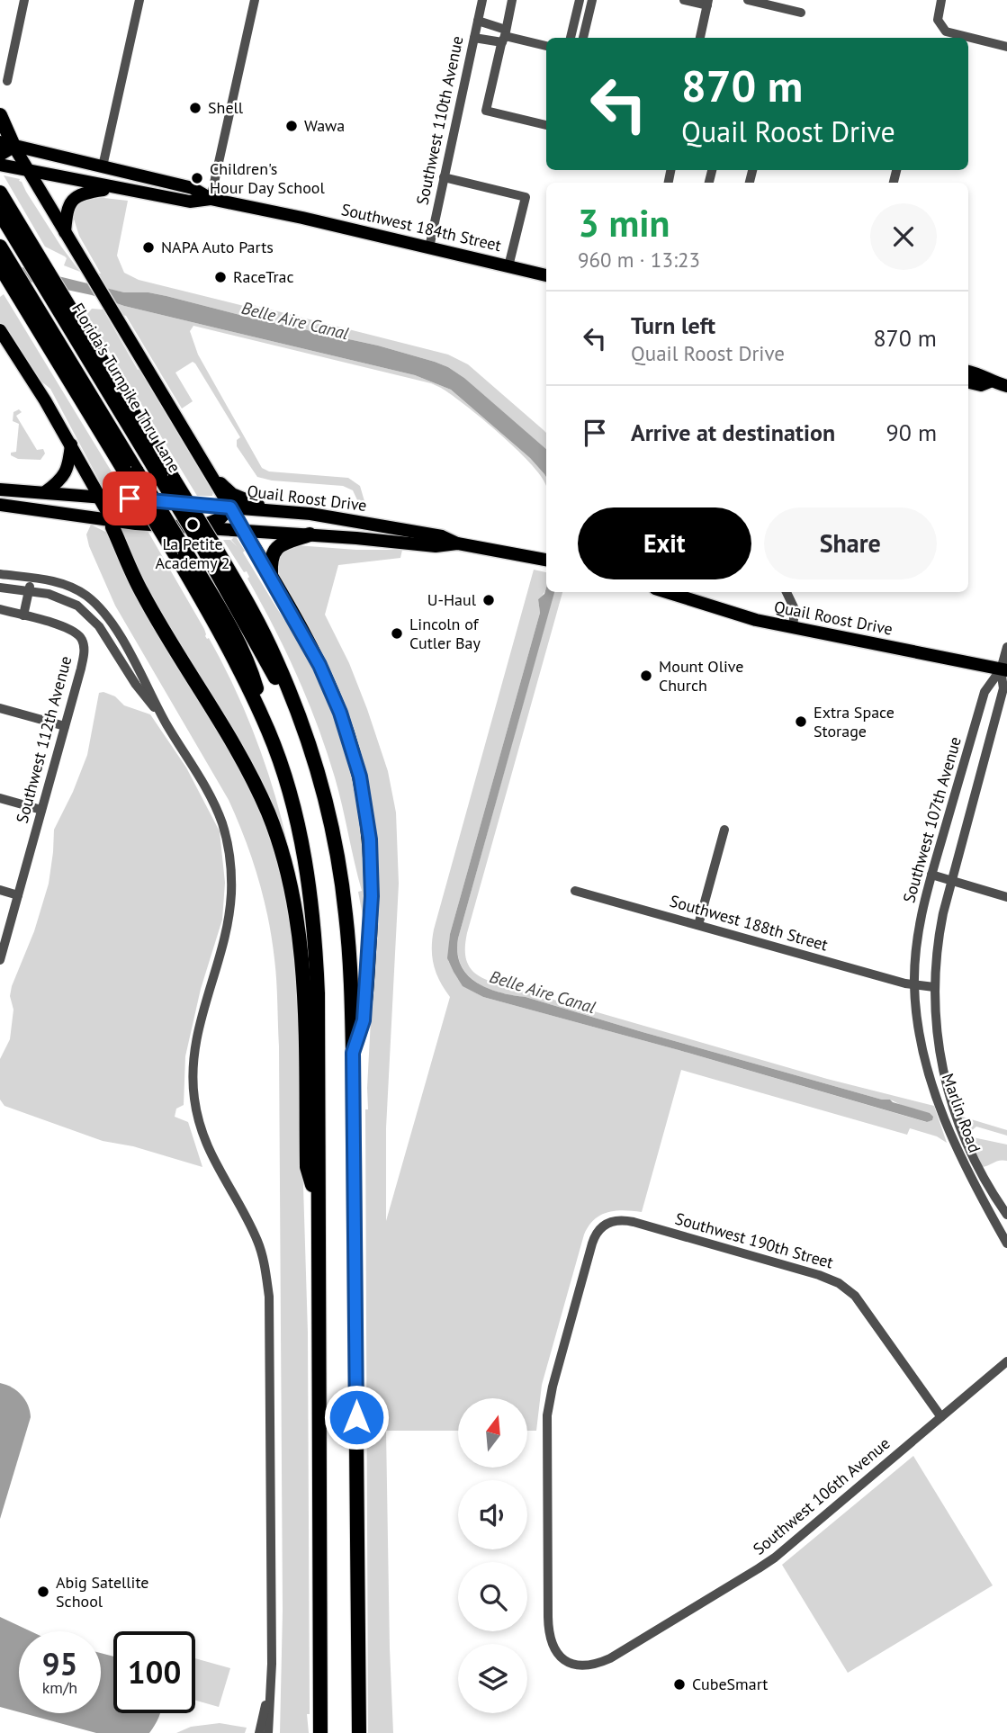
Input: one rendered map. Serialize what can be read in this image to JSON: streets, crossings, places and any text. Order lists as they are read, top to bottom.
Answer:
{
  "streets": {
    "main road": ["Southwest 184th Street", "Quail Roost Drive"],
    "street": [
      "Southwest 110th Avenue",
      "Southwest 112th Avenue",
      "Southwest 107th Avenue",
      "Southwest 188th Street",
      "Marlin Road",
      "Southwest 190th Street",
      "Southwest 106th Avenue"
    ]
  },
  "crossings": [
    ["Southwest 110th Avenue", "Southwest 184th Street"],
    ["Quail Roost Drive", "Southwest 107th Avenue"],
    ["Southwest 107th Avenue", "Southwest 188th Street"],
    ["Southwest 107th Avenue", "Marlin Road"],
    ["Southwest 188th Street", "Marlin Road"],
    ["Southwest 190th Street", "Southwest 106th Avenue"]
  ],
  "water": ["Belle Aire Canal"],
  "places": [
    "Shell",
    "Wawa",
    "Children's Hour Day School",
    "NAPA Auto Parts",
    "RaceTrac",
    "La Petite Academy 2",
    "U-Haul",
    "Lincoln of Cutler Bay",
    "Mount Olive Church",
    "Extra Space Storage",
    "Abig Satellite School",
    "CubeSmart"
  ],
  "north": "top",
  "page": {
    "turn": ["870 m", "Quail Roost Drive"],
    "heading": ["3 min", "960 m · 13:23"],
    "list": [
      {
        "name": "Turn left",
        "note": "Quail Roost Drive",
        "value": "870 m"
      },
      {
        "name": "Arrive at destination",
        "value": "90 m"
      }
    ],
    "buttons": ["Exit", "Share"],
    "speed": "95 km/h",
    "limit": "100"
  }
}
